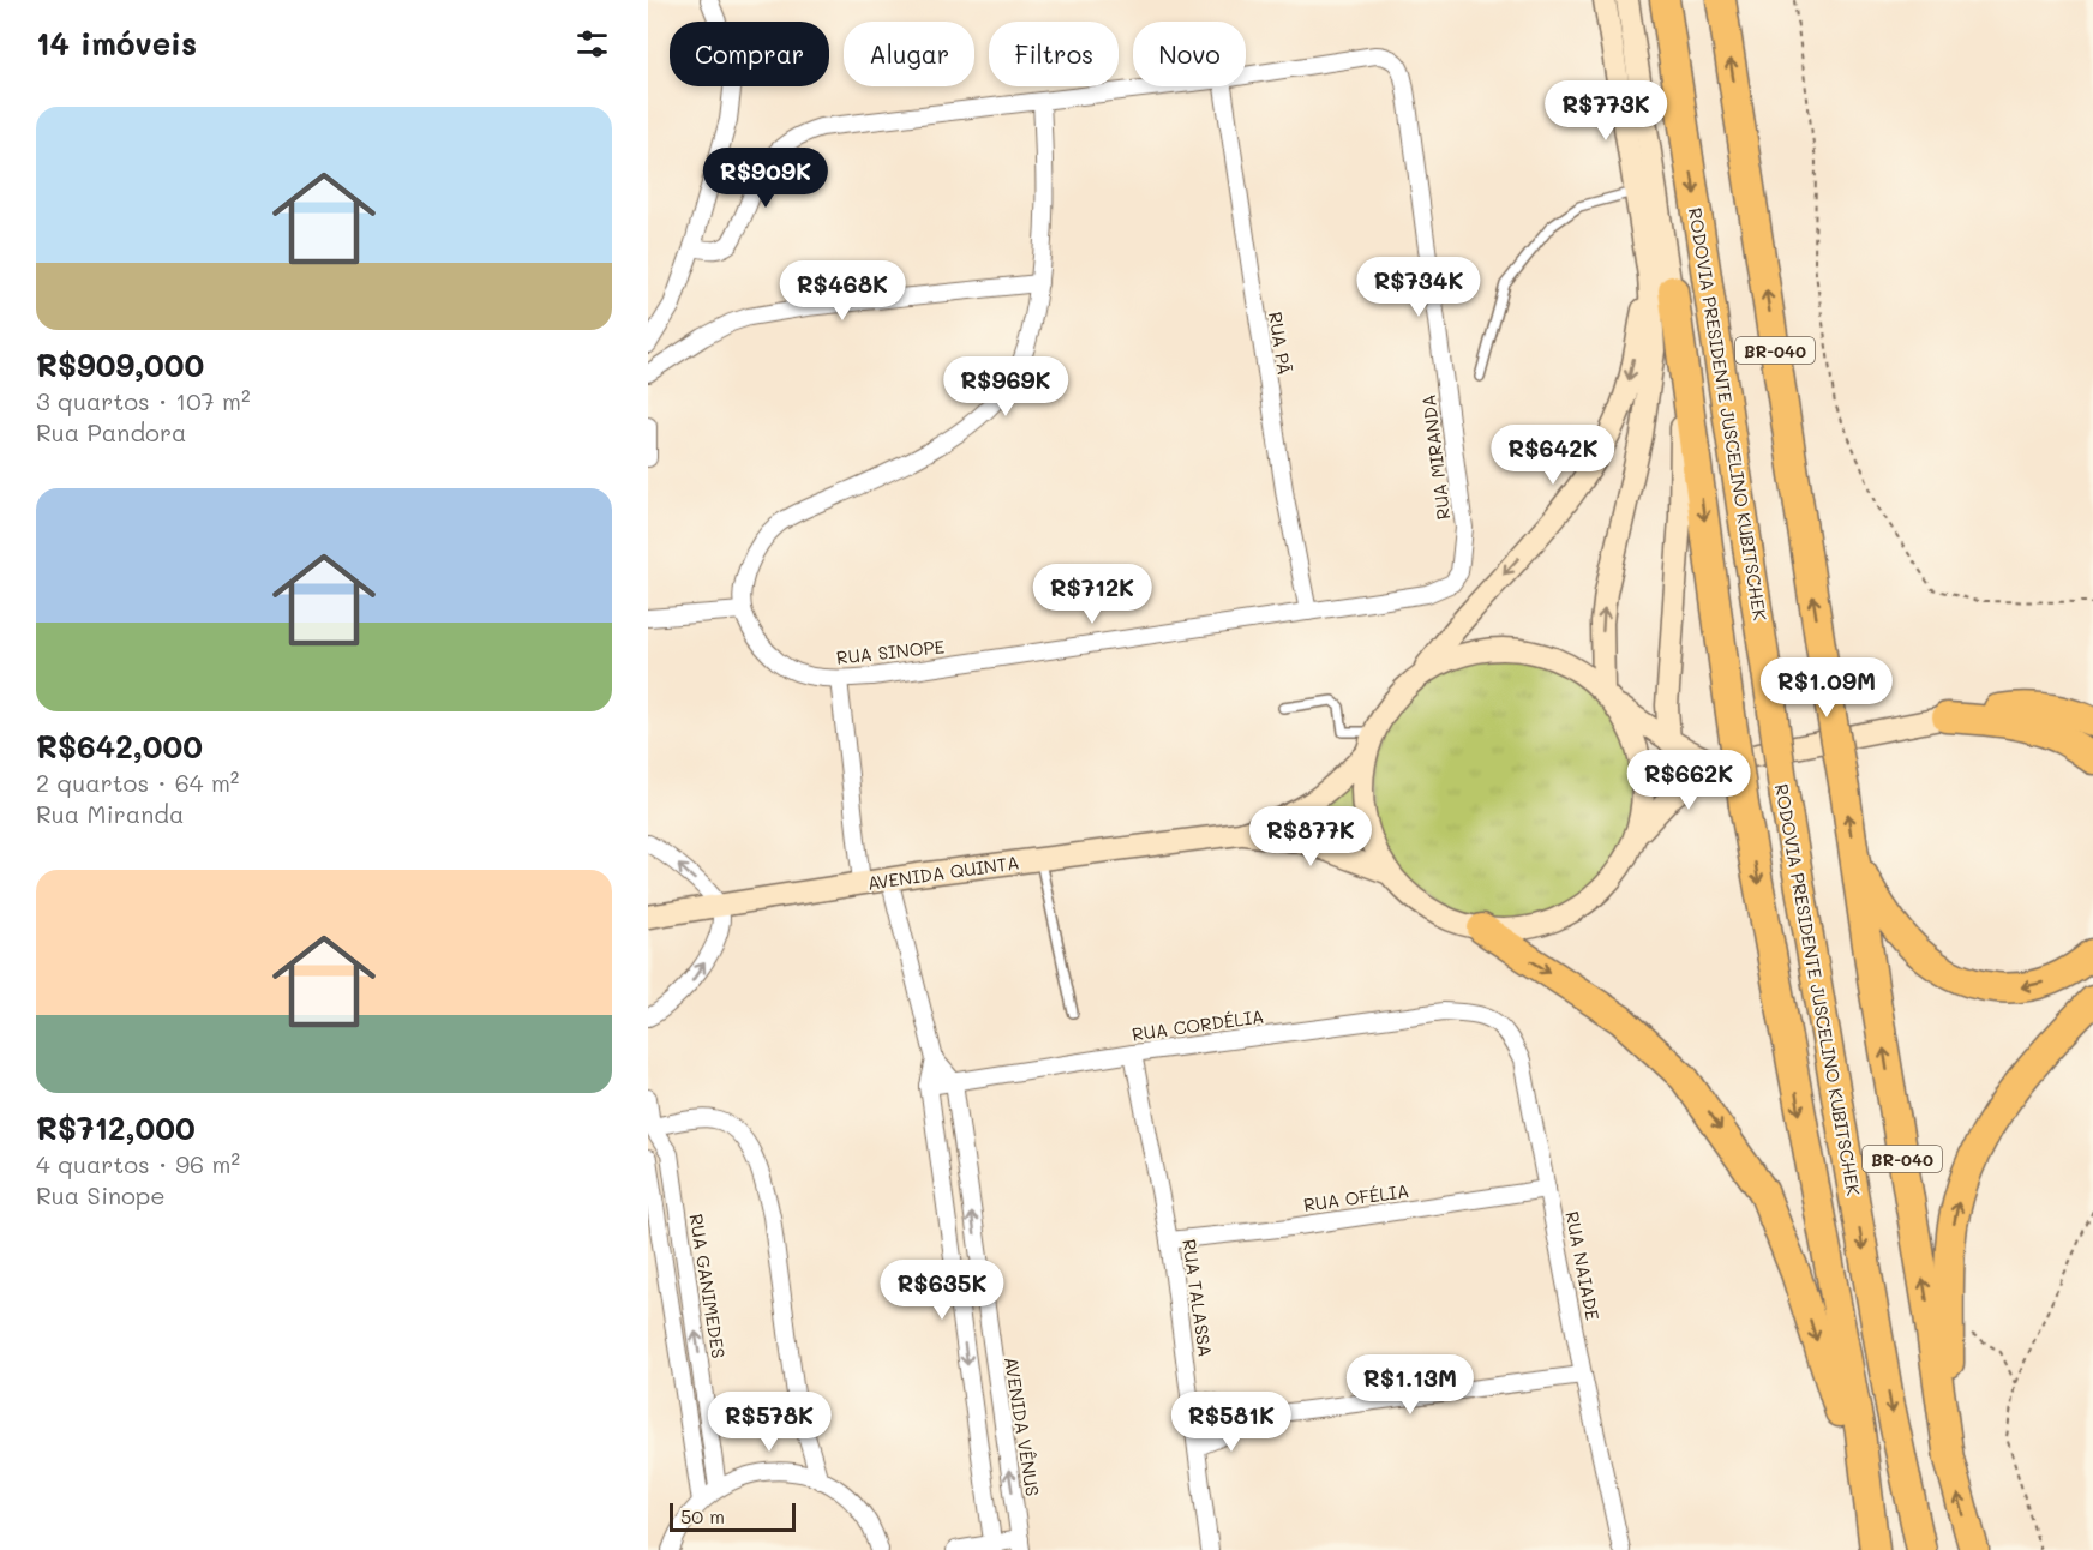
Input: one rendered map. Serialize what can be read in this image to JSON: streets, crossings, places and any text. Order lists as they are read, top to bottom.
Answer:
{
  "streets": {
    "highway": ["BR-040", "RODOVIA PRESIDENTE JUSCELINO KUBITSCHEK"],
    "street": [
      "RUA PÃ",
      "RUA MIRANDA",
      "RUA SINOPE",
      "AVENIDA QUINTA",
      "RUA CORDÉLIA",
      "RUA OFÉLIA",
      "RUA NAIADE",
      "RUA GANIMEDES",
      "RUA TALASSA",
      "AVENIDA VÊNUS"
    ]
  },
  "crossings": [
    ["RUA PÃ", "RUA SINOPE"],
    ["RUA MIRANDA", "RUA SINOPE"],
    ["RUA CORDÉLIA", "RUA NAIADE"],
    ["RUA CORDÉLIA", "RUA TALASSA"],
    ["RUA CORDÉLIA", "AVENIDA VÊNUS"],
    ["RUA OFÉLIA", "RUA NAIADE"],
    ["RUA OFÉLIA", "RUA TALASSA"]
  ],
  "scale_bar": "50 m",
  "page": {
    "heading": "14 imóveis",
    "chip": [
      "Comprar",
      "Alugar",
      "Filtros",
      "Novo"
    ],
    "price": [
      "R$773K",
      "R$909K",
      "R$734K",
      "R$468K",
      "R$969K",
      "R$642K",
      "R$712K",
      "R$1.09M",
      "R$662K",
      "R$877K",
      "R$635K",
      "R$1.13M",
      "R$578K",
      "R$581K"
    ],
    "list": [
      {
        "name": "R$909,000",
        "note": "3 quartos · 107 m² · Rua Pandora"
      },
      {
        "name": "R$642,000",
        "note": "2 quartos · 64 m² · Rua Miranda"
      },
      {
        "name": "R$712,000",
        "note": "4 quartos · 96 m² · Rua Sinope"
      }
    ],
    "scale": "50 m"
  }
}
